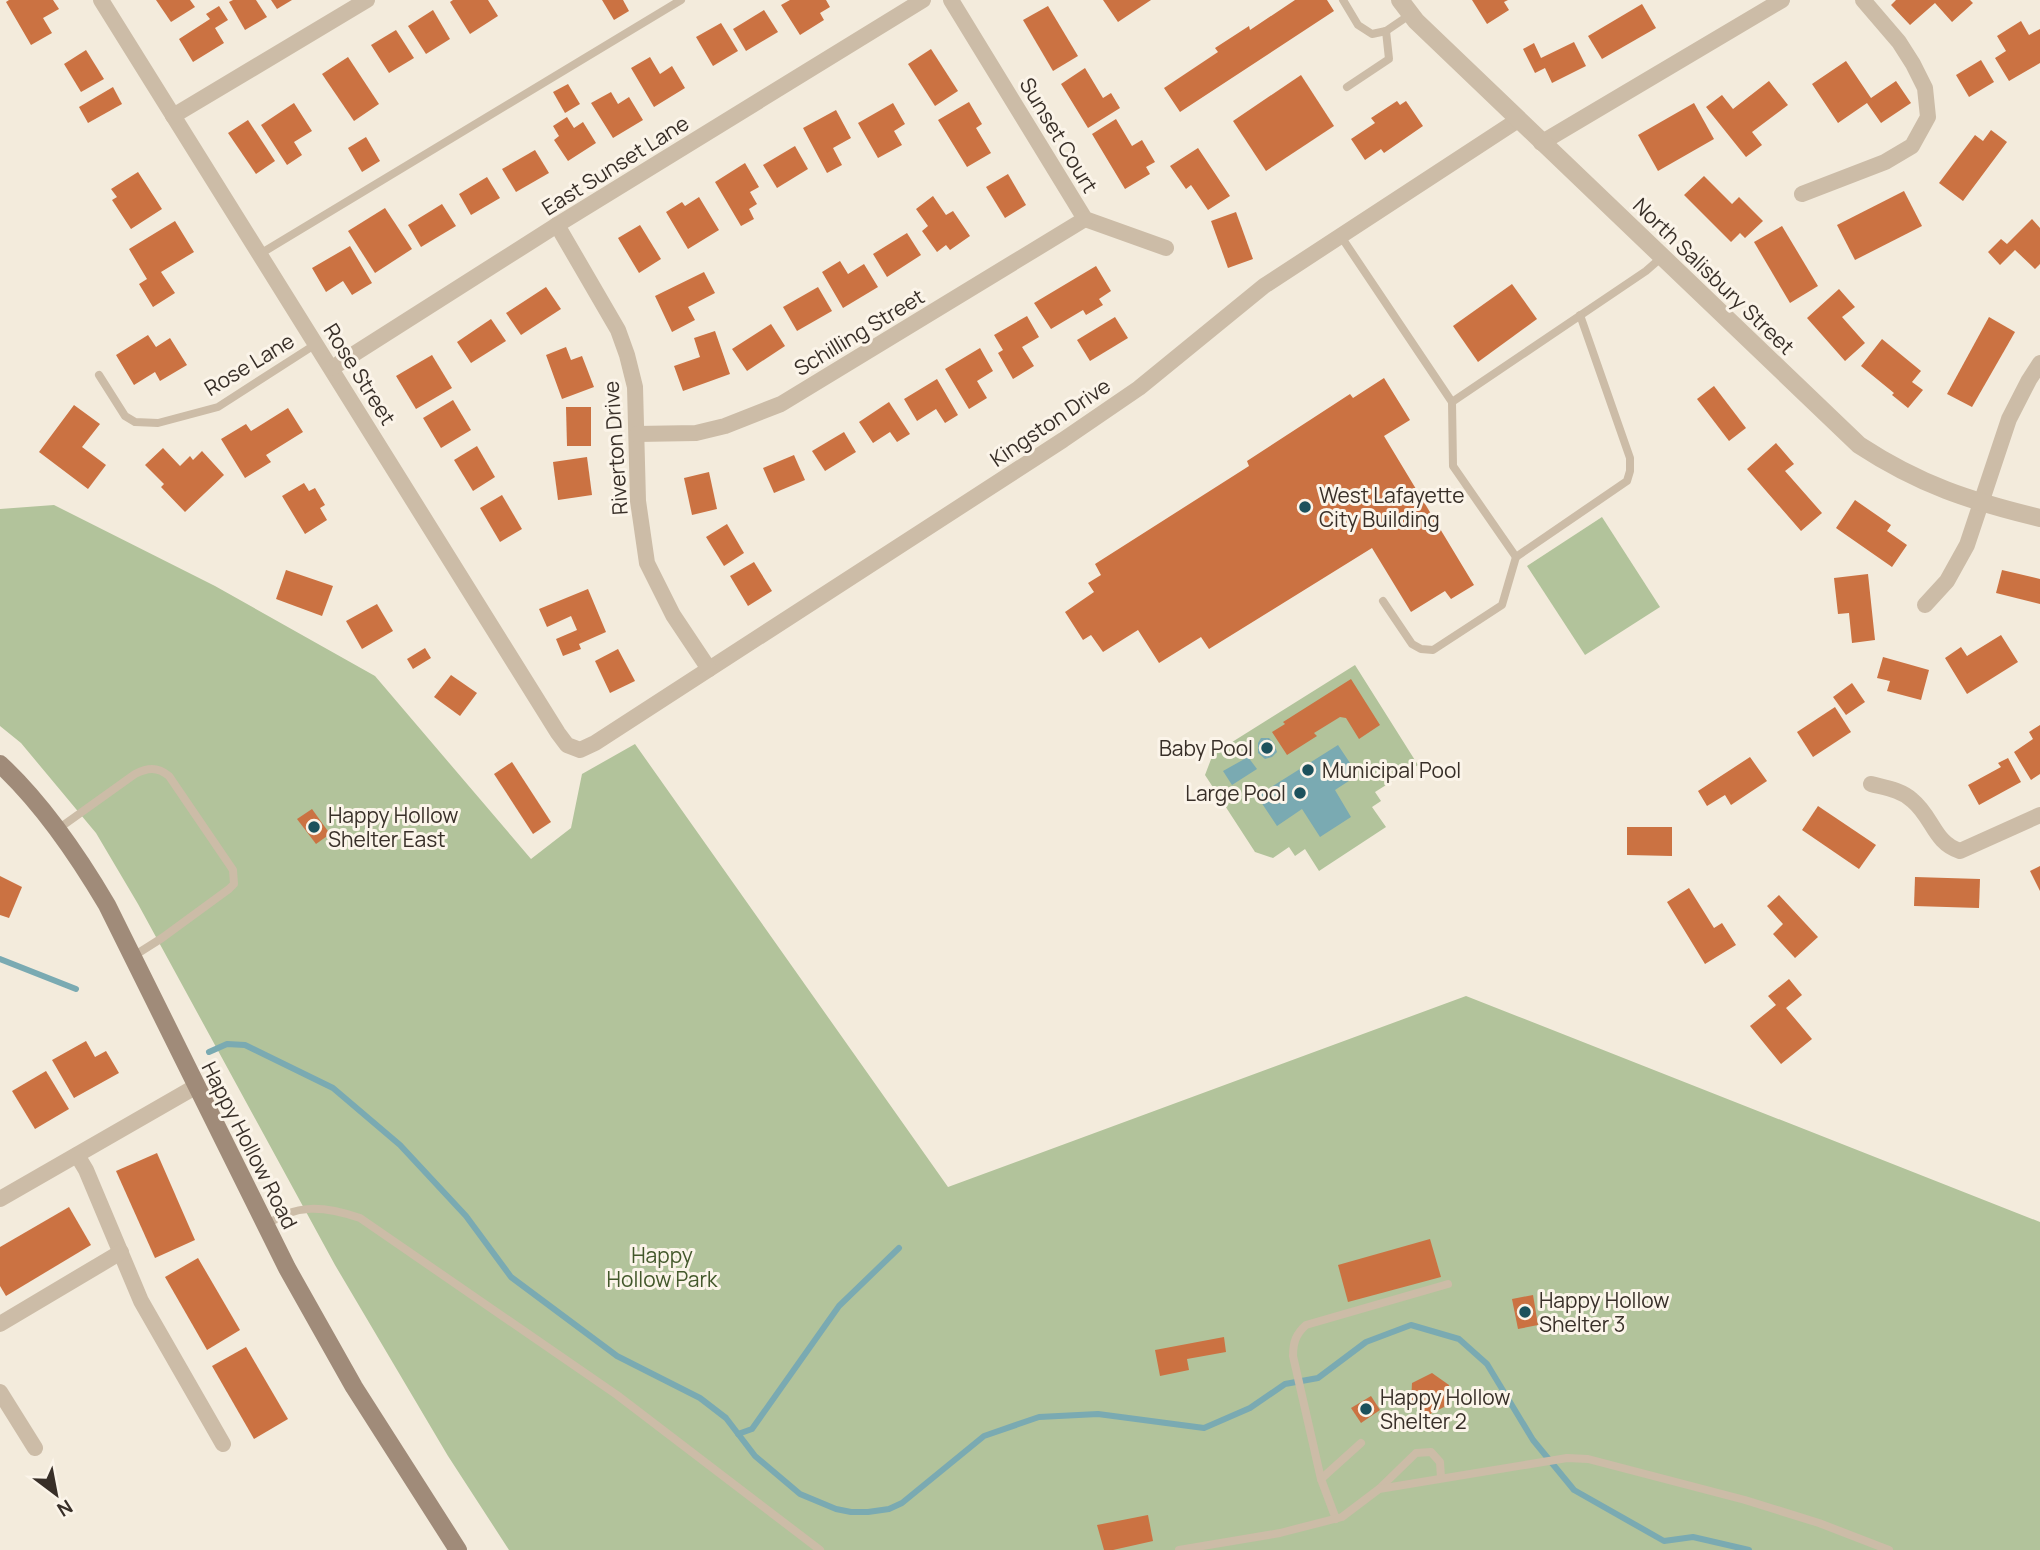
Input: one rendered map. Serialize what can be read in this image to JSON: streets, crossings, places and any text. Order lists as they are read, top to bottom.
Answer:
{
  "streets": {
    "main road": ["Happy Hollow Road"],
    "street": [
      "Sunset Court",
      "East Sunset Lane",
      "North Salisbury Street",
      "Schilling Street",
      "Rose Street",
      "Kingston Drive",
      "Riverton Drive"
    ],
    "lane": ["Rose Lane"]
  },
  "crossings": [
    ["Sunset Court", "Schilling Street"],
    ["East Sunset Lane", "Rose Street"],
    ["East Sunset Lane", "Riverton Drive"],
    ["North Salisbury Street", "Kingston Drive"],
    ["Schilling Street", "Riverton Drive"],
    ["Rose Lane", "Rose Street"],
    ["Rose Street", "Kingston Drive"],
    ["Kingston Drive", "Riverton Drive"]
  ],
  "parks": ["Happy Hollow Park"],
  "places": [
    "West Lafayette City Building",
    "Baby Pool",
    "Municipal Pool",
    "Large Pool",
    "Happy Hollow Shelter East",
    "Happy Hollow Shelter 3",
    "Happy Hollow Shelter 2"
  ],
  "north": "bottom right"
}
